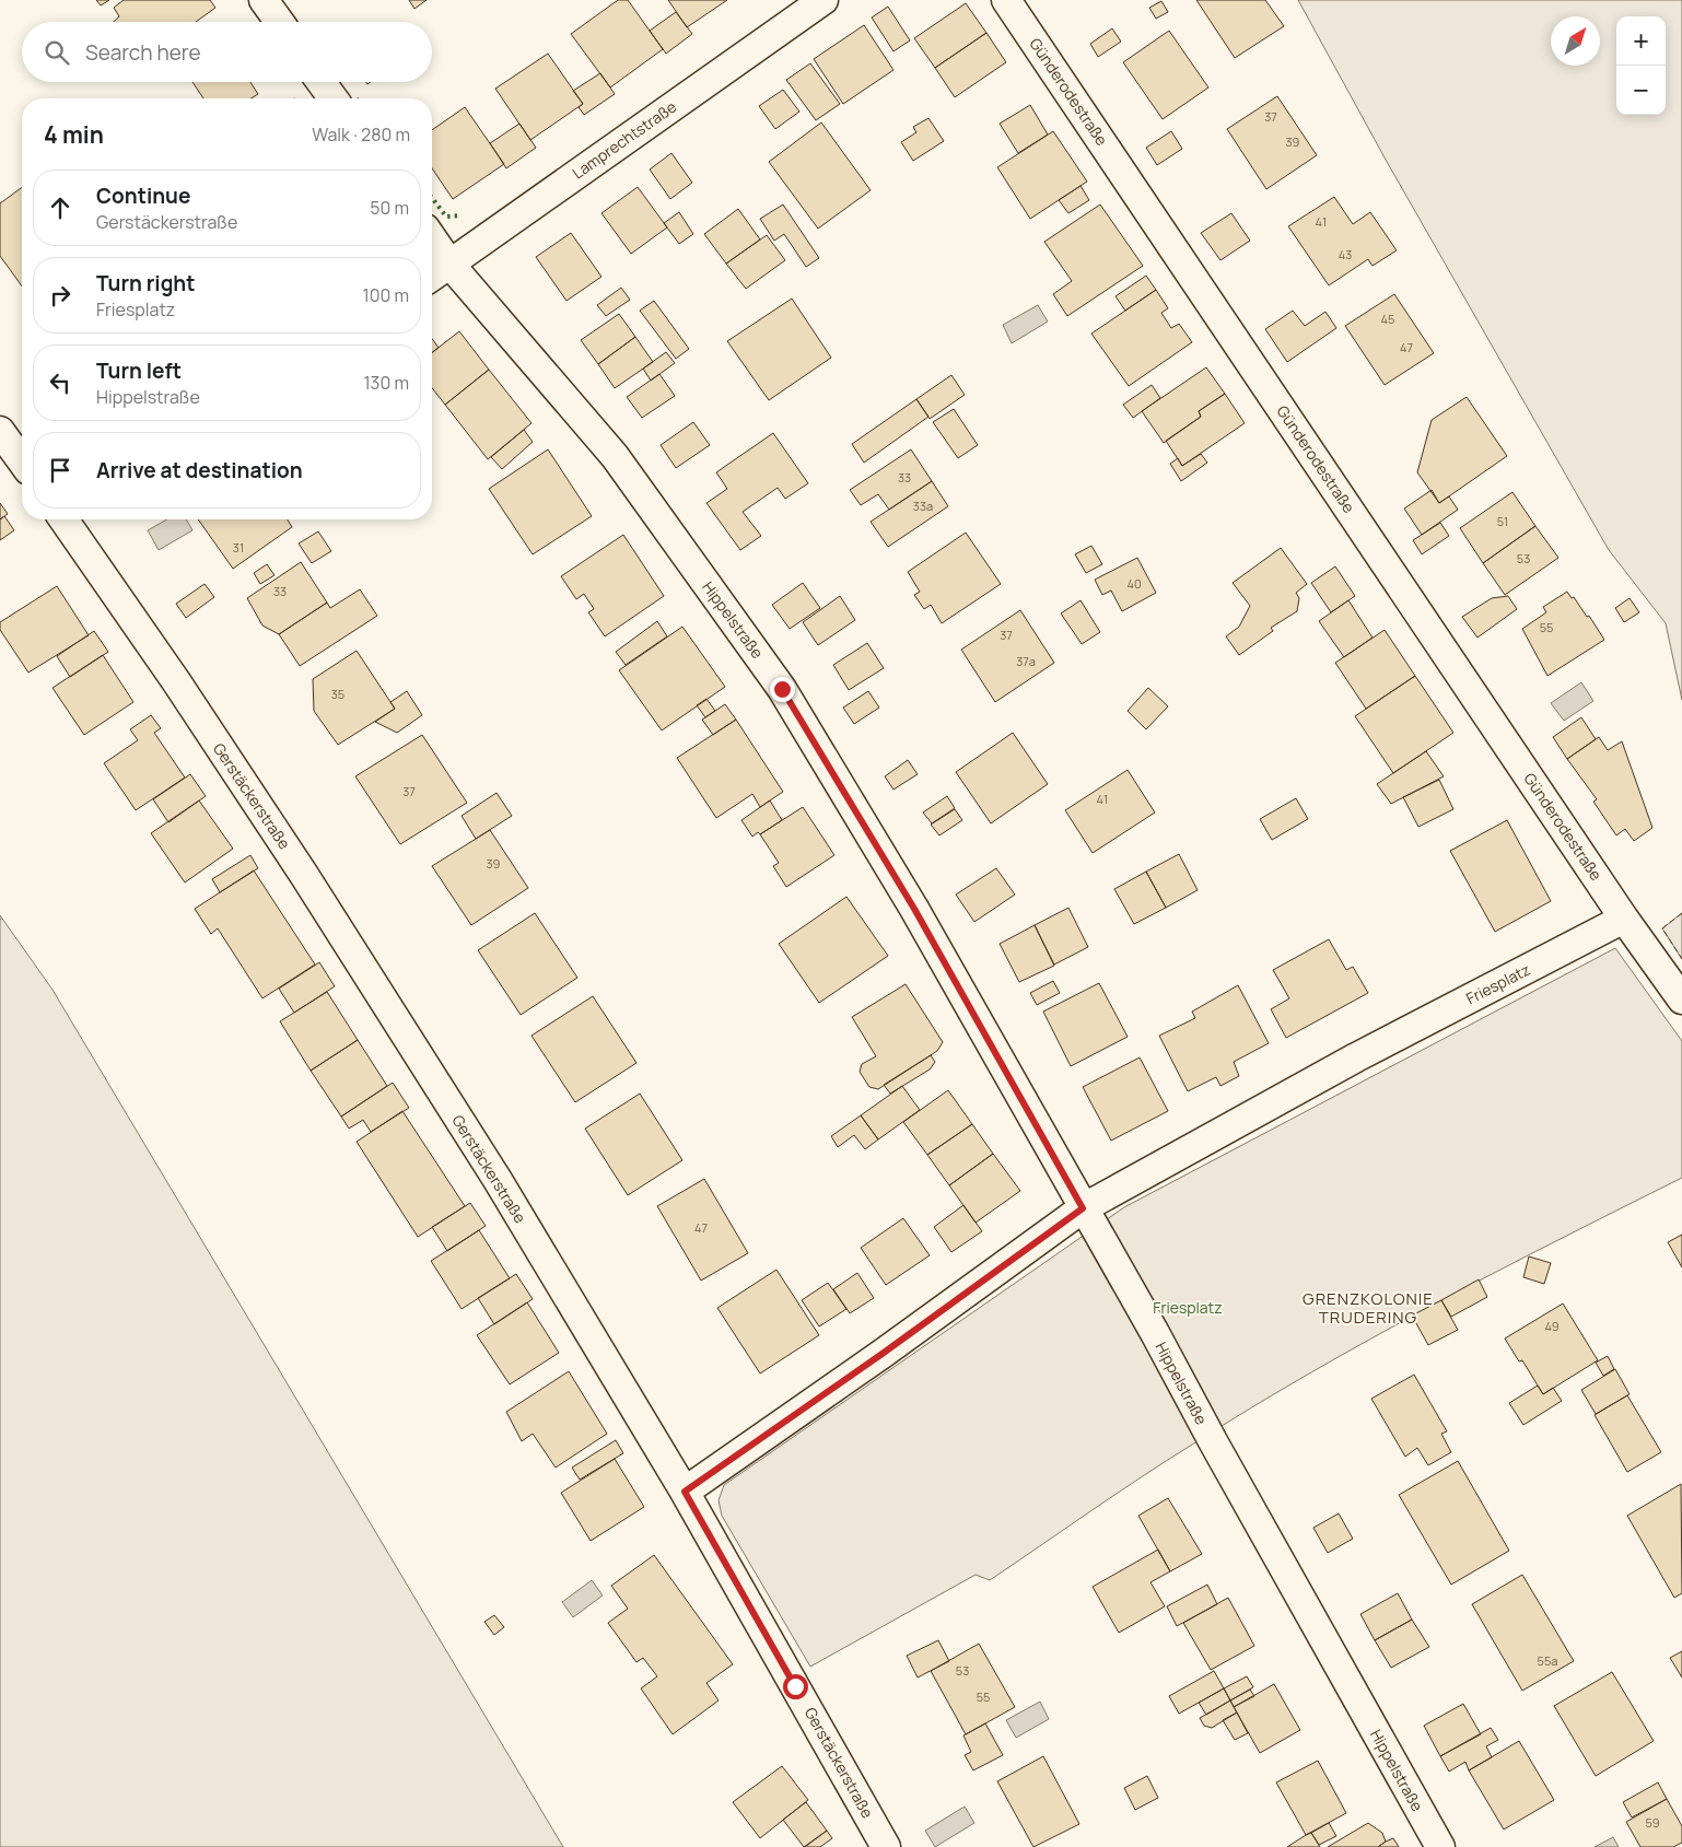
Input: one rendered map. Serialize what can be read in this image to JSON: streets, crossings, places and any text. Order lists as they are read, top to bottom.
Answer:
{
  "streets": {
    "street": [
      "Günderodestraße",
      "Lamprechtstraße",
      "Hippelstraße",
      "Gerstäckerstraße",
      "Friesplatz"
    ]
  },
  "crossings": [
    ["Günderodestraße", "Friesplatz"],
    ["Lamprechtstraße", "Hippelstraße"],
    ["Hippelstraße", "Friesplatz"],
    ["Gerstäckerstraße", "Friesplatz"]
  ],
  "districts": ["GRENZKOLONIE TRUDERING"],
  "parks": ["Friesplatz"],
  "house_numbers": [
    "37",
    "39",
    "41",
    "43",
    "45",
    "47",
    "33",
    "33a",
    "51",
    "31",
    "53",
    "40",
    "33",
    "55",
    "37",
    "37a",
    "35",
    "37",
    "41",
    "39",
    "47",
    "49",
    "55a",
    "53",
    "55",
    "59"
  ],
  "north": "top right",
  "page": {
    "map_buttons": ["+", "−"],
    "search": "Search here",
    "heading": ["4 min", "Walk · 280 m"],
    "list": [
      ["Continue", "Gerstäckerstraße", "50 m"],
      ["Turn right", "Friesplatz", "100 m"],
      ["Turn left", "Hippelstraße", "130 m"],
      "Arrive at destination"
    ]
  }
}
